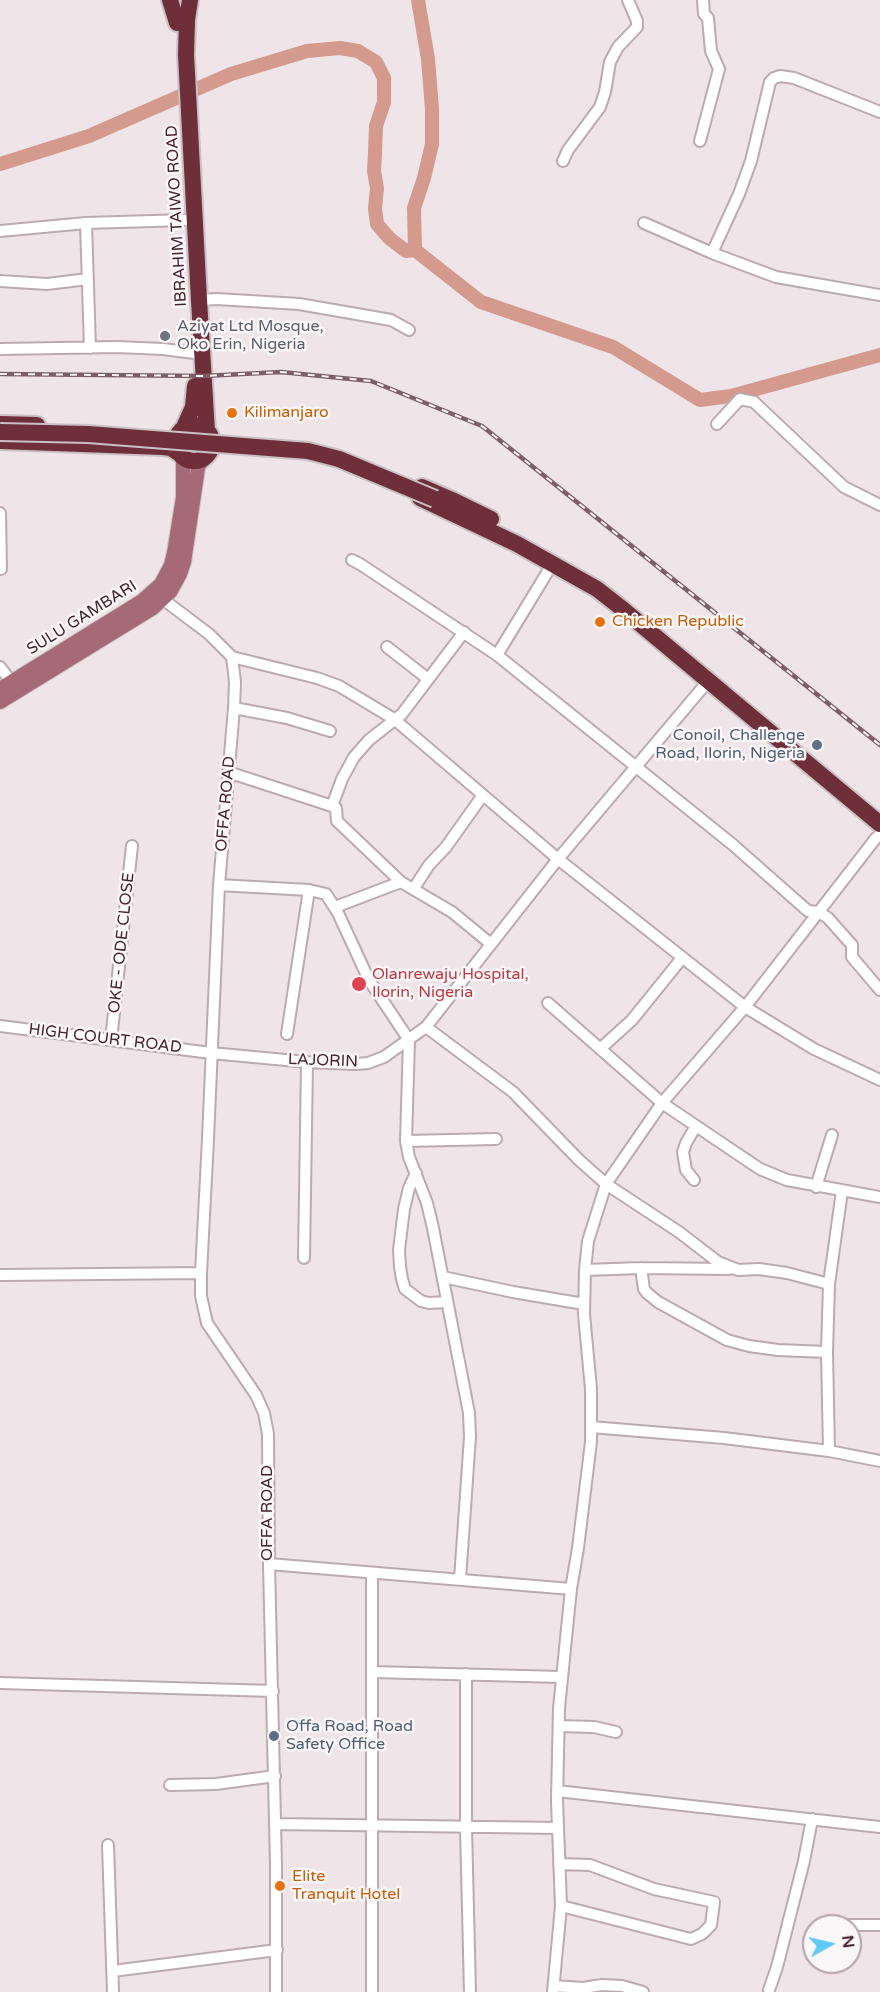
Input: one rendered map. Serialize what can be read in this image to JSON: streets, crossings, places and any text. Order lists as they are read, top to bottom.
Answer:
{
  "streets": {
    "highway": ["IBRAHIM TAIWO ROAD"],
    "main road": ["SULU GAMBARI"],
    "street": [
      "OFFA ROAD",
      "OKE - ODE CLOSE",
      "HIGH COURT ROAD",
      "LAJORIN"
    ]
  },
  "crossings": [
    ["IBRAHIM TAIWO ROAD", "SULU GAMBARI"],
    ["OFFA ROAD", "HIGH COURT ROAD"],
    ["OFFA ROAD", "LAJORIN"],
    ["OKE - ODE CLOSE", "HIGH COURT ROAD"],
    ["HIGH COURT ROAD", "LAJORIN"]
  ],
  "places": [
    "Aziyat Ltd Mosque, Oko Erin, Nigeria",
    "Kilimanjaro",
    "Chicken Republic",
    "Conoil, Challenge Road, Ilorin, Nigeria",
    "Olanrewaju Hospital, Ilorin, Nigeria",
    "Offa Road, Road Safety Office",
    "Elite Tranquit Hotel"
  ],
  "north": "right"
}
